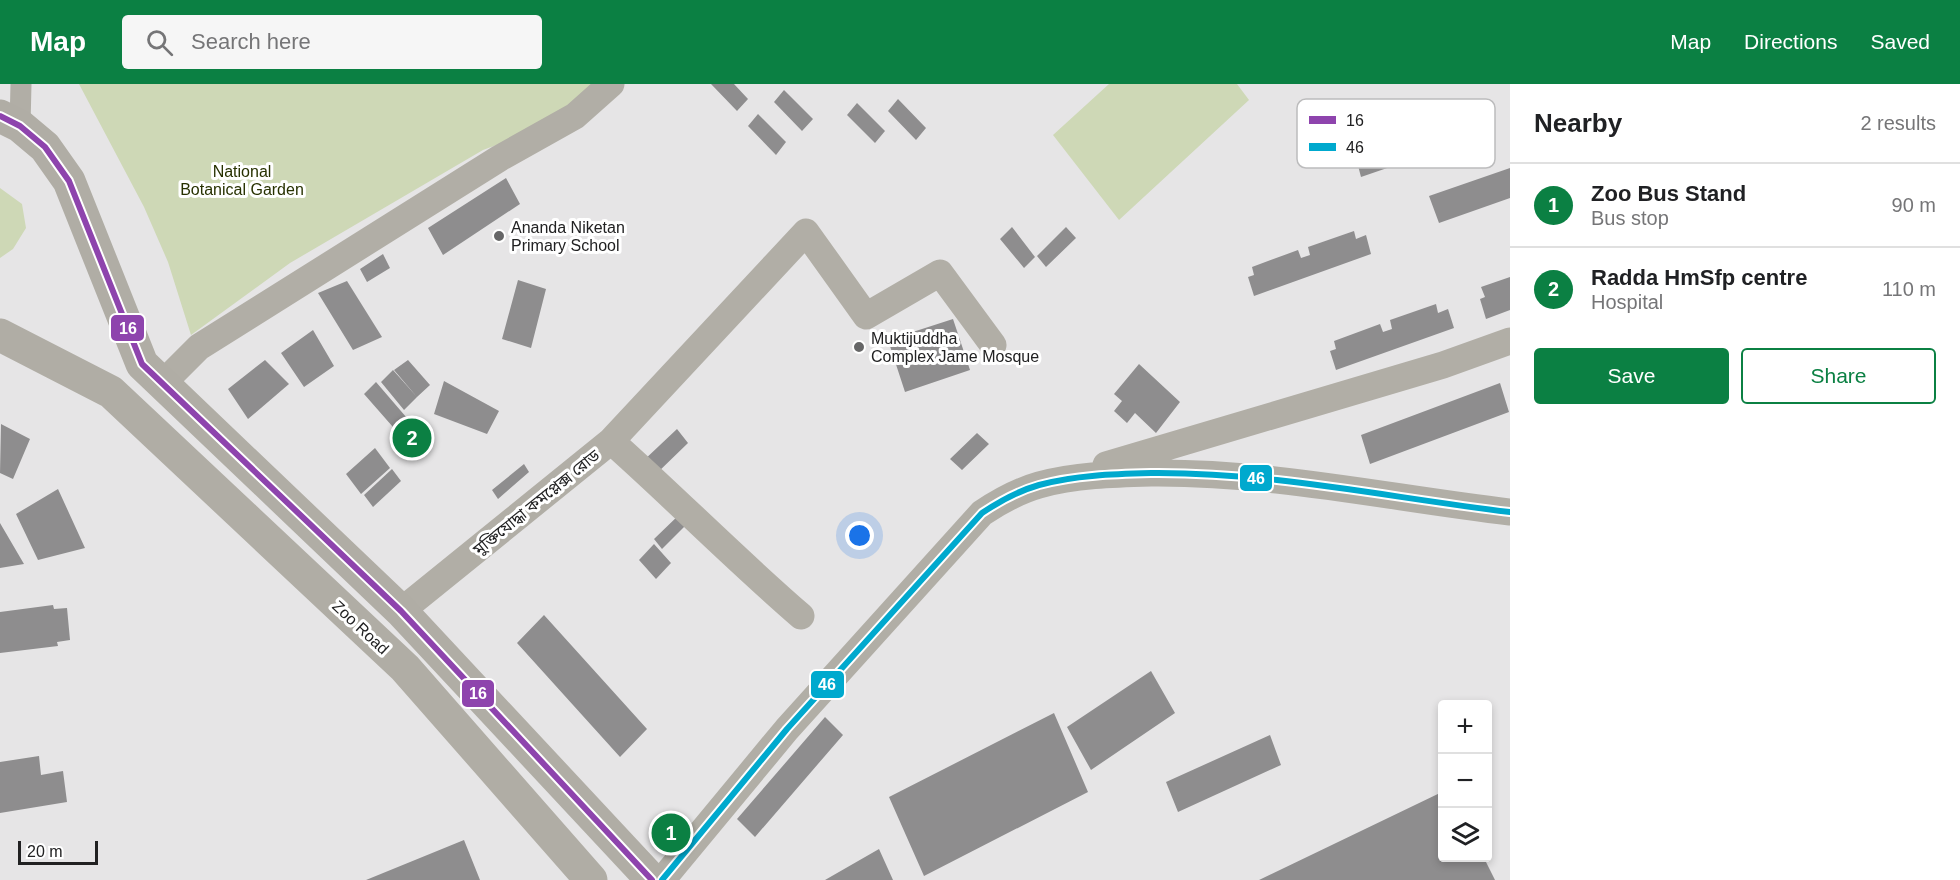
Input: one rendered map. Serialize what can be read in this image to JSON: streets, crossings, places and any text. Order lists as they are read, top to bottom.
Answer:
{
  "streets": {
    "main road": ["Zoo Road"],
    "street": ["মুক্তিযোদ্ধা কমপ্লেক্স রোড"]
  },
  "parks": ["National Botanical Garden"],
  "places": ["Ananda Niketan Primary School", "Muktijuddha Complex Jame Mosque"],
  "lines": ["transit line 16", "transit line 46"],
  "legend": ["16", "46"],
  "scale_bar": "20 m",
  "page": {
    "header": "Map",
    "search": "Search here",
    "nav": ["Map", "Directions", "Saved"],
    "heading": ["Nearby", "2 results"],
    "list": [
      {
        "mark": "1",
        "name": "Zoo Bus Stand",
        "note": "Bus stop",
        "value": "90 m"
      },
      {
        "mark": "2",
        "name": "Radda HmSfp centre",
        "note": "Hospital",
        "value": "110 m"
      }
    ],
    "buttons": ["Save", "Share"],
    "pins": ["2", "1"],
    "map_buttons": ["+", "−"],
    "scale": "20 m"
  }
}
